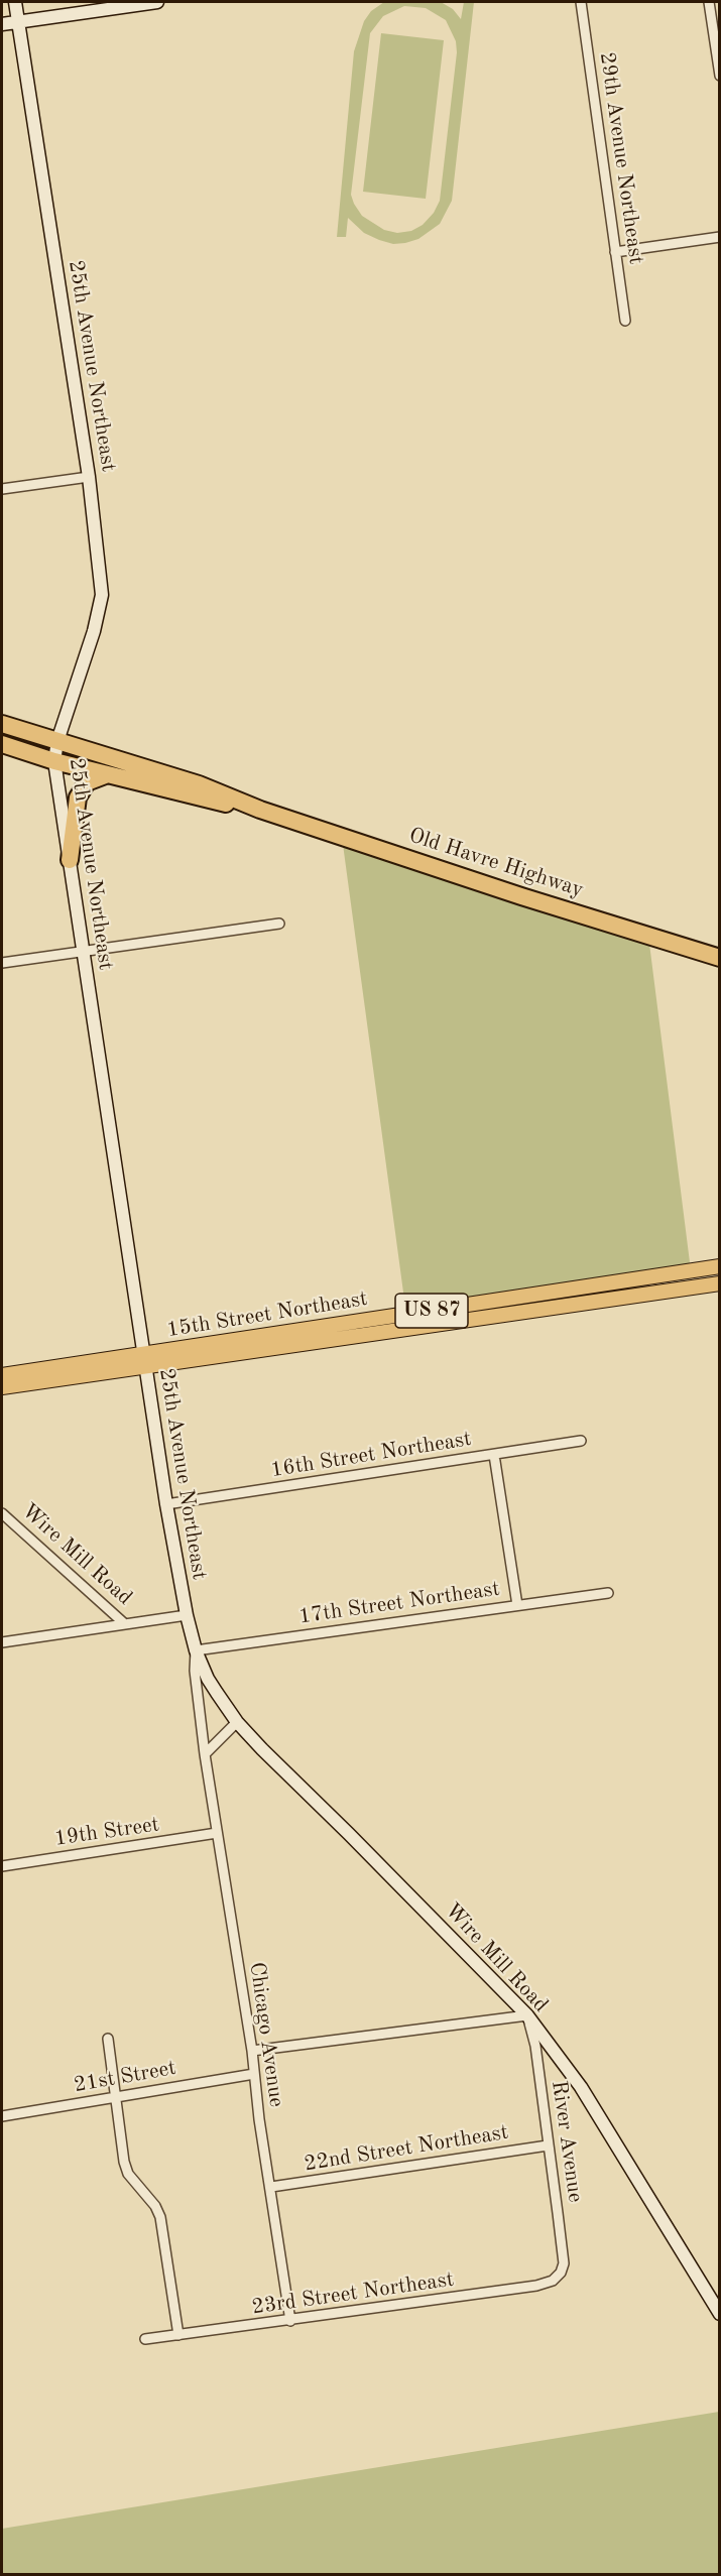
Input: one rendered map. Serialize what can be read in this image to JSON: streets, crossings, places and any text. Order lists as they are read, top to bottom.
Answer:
{
  "streets": {
    "highway": ["Old Havre Highway"],
    "main road": ["US 87", "15th Street Northeast"],
    "street": [
      "29th Avenue Northeast",
      "25th Avenue Northeast",
      "16th Street Northeast",
      "Wire Mill Road",
      "17th Street Northeast",
      "19th Street",
      "Chicago Avenue",
      "21st Street",
      "River Avenue",
      "22nd Street Northeast",
      "23rd Street Northeast"
    ]
  },
  "crossings": [
    ["25th Avenue Northeast", "Old Havre Highway"],
    ["25th Avenue Northeast", "15th Street Northeast"],
    ["25th Avenue Northeast", "16th Street Northeast"],
    ["25th Avenue Northeast", "Wire Mill Road"],
    ["25th Avenue Northeast", "17th Street Northeast"],
    ["25th Avenue Northeast", "Chicago Avenue"],
    ["Wire Mill Road", "River Avenue"],
    ["17th Street Northeast", "Chicago Avenue"],
    ["19th Street", "Chicago Avenue"],
    ["Chicago Avenue", "21st Street"],
    ["Chicago Avenue", "22nd Street Northeast"],
    ["Chicago Avenue", "23rd Street Northeast"],
    ["River Avenue", "22nd Street Northeast"],
    ["River Avenue", "23rd Street Northeast"]
  ]
}
